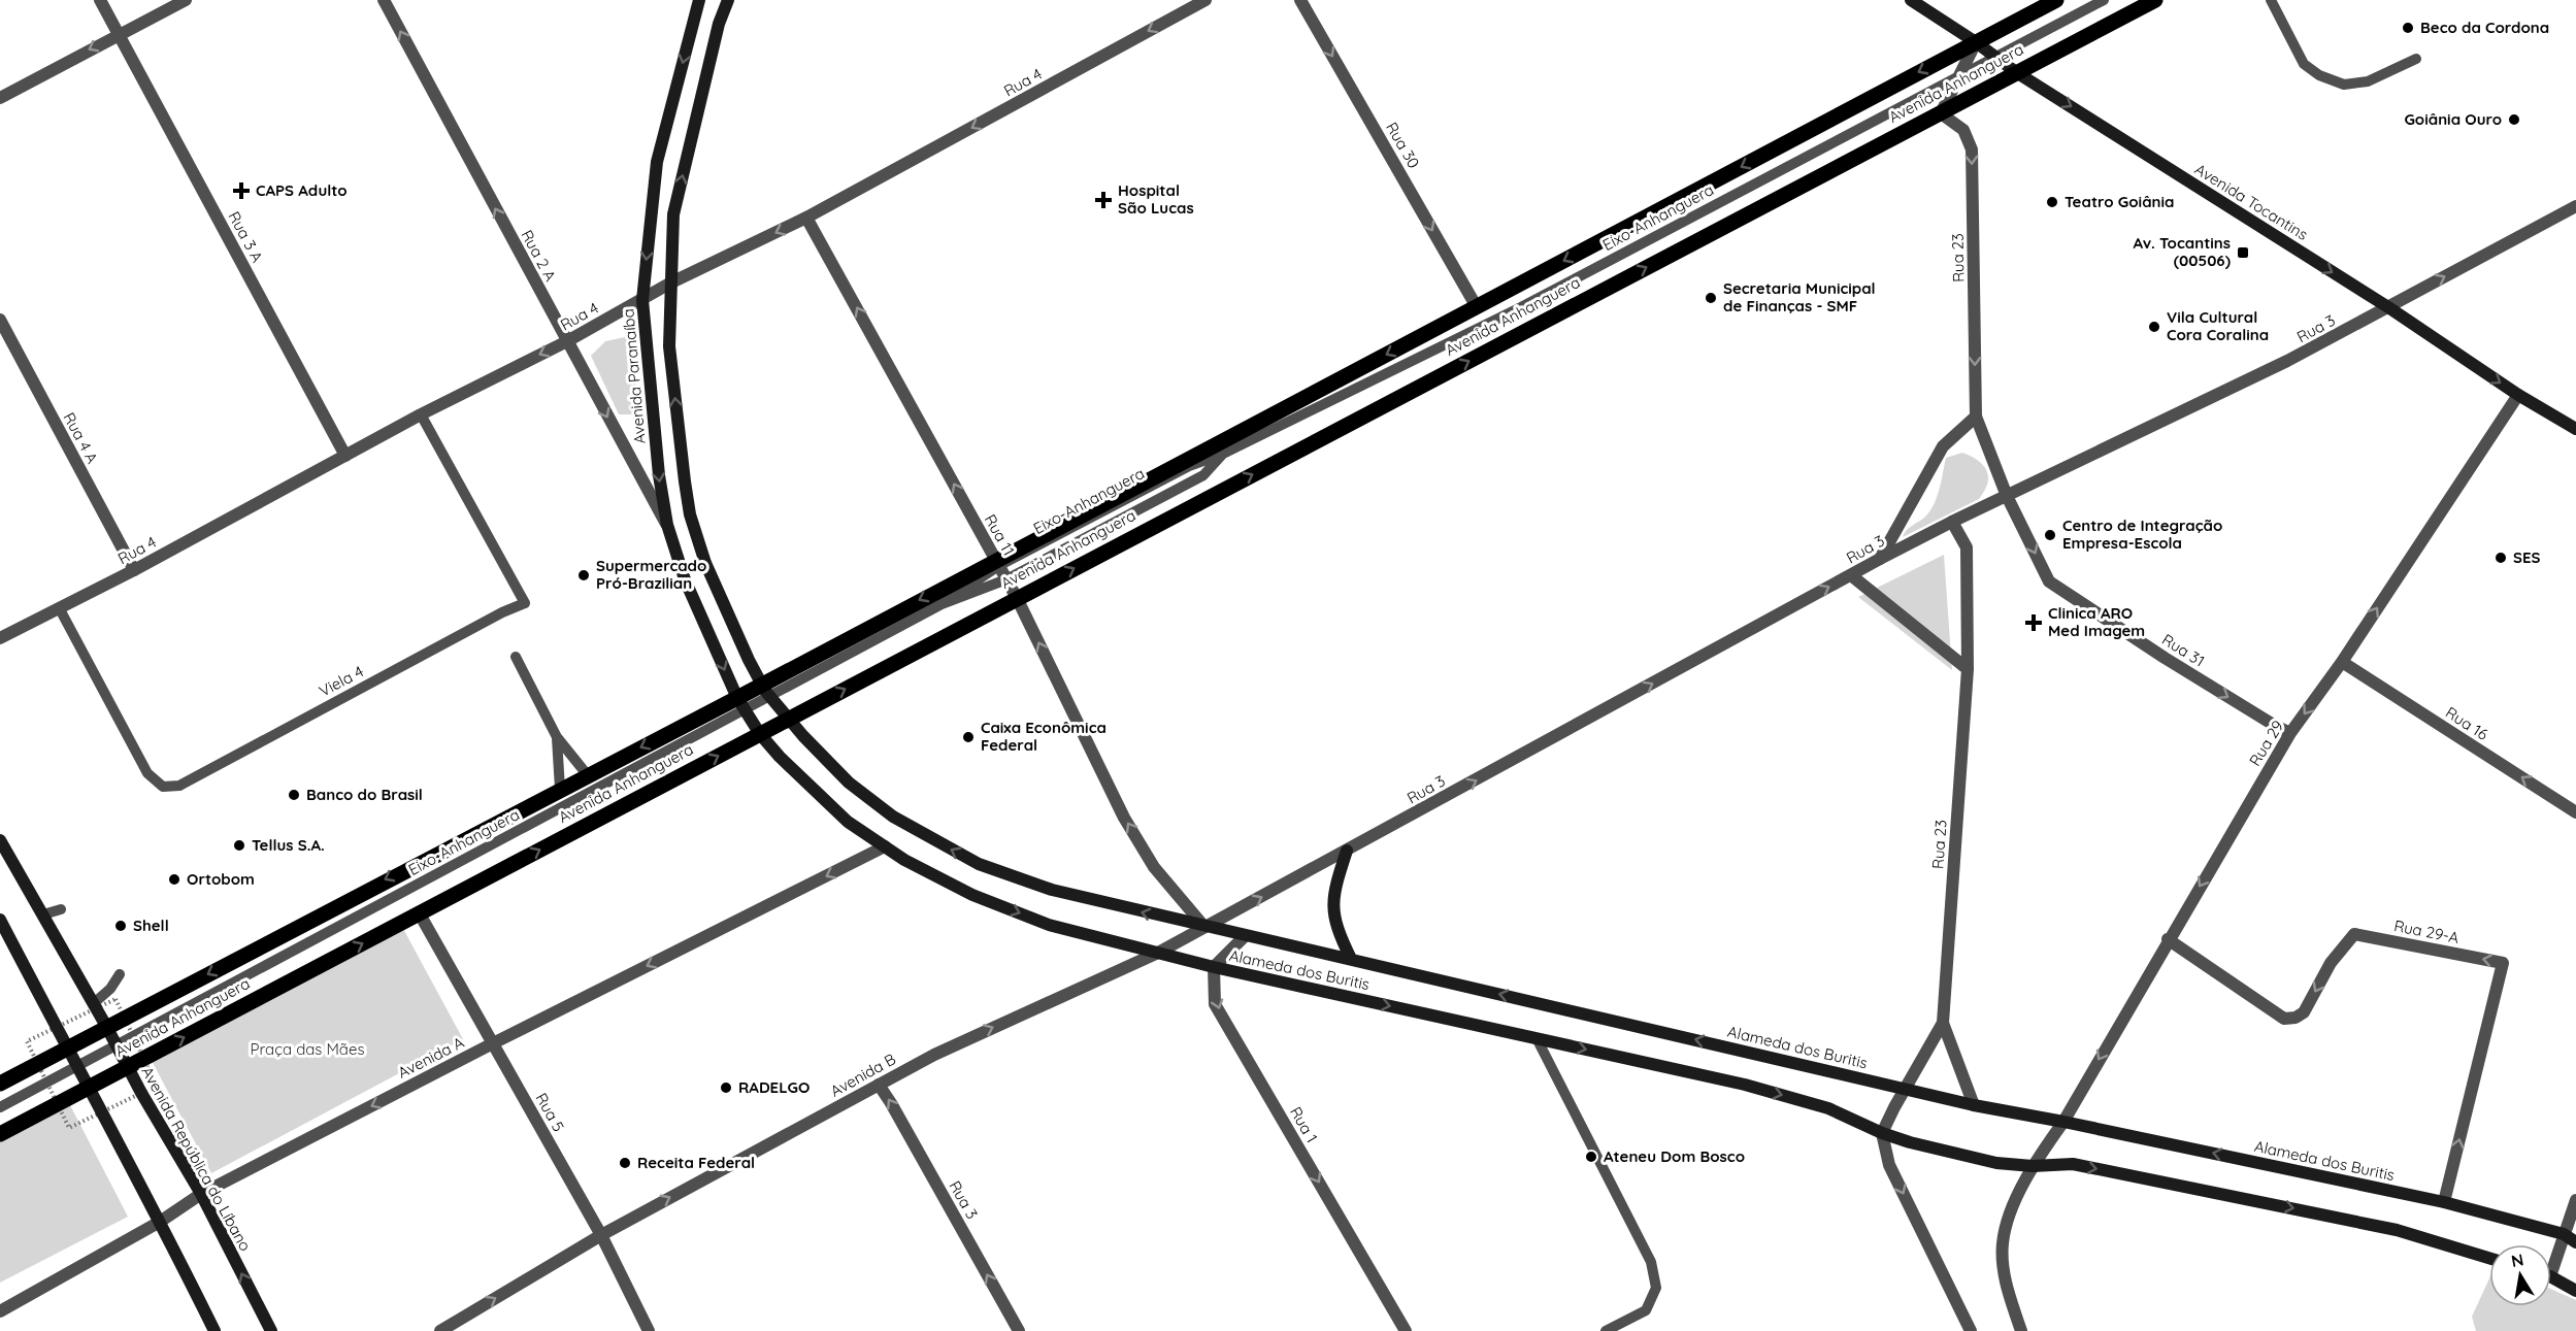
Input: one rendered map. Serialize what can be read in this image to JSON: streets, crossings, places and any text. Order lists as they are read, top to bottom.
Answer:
{
  "streets": {
    "main road": [
      "Avenida Anhanguera",
      "Avenida Tocantins",
      "Avenida Paranaíba",
      "Alameda dos Buritis",
      "Avenida República do Líbano"
    ],
    "street": [
      "Rua 4",
      "Rua 30",
      "Rua 3 A",
      "Rua 2 A",
      "Rua 23",
      "Rua 3",
      "Rua 4 A",
      "Rua 11",
      "Rua 31",
      "Rua 16",
      "Rua 29",
      "Rua 29-A",
      "Avenida A",
      "Avenida B",
      "Rua 5",
      "Rua 1"
    ],
    "lane": ["Eixo-Anhanguera", "Viela 4"]
  },
  "crossings": [
    ["Rua 4", "Rua 3 A"],
    ["Rua 4", "Rua 2 A"],
    ["Rua 4", "Avenida Paranaíba"],
    ["Rua 4", "Rua 4 A"],
    ["Rua 4", "Rua 11"],
    ["Rua 4", "Viela 4"],
    ["Avenida Anhanguera", "Rua 30"],
    ["Avenida Anhanguera", "Avenida Tocantins"],
    ["Avenida Anhanguera", "Eixo-Anhanguera"],
    ["Avenida Anhanguera", "Rua 23"],
    ["Avenida Anhanguera", "Avenida Paranaíba"],
    ["Avenida Anhanguera", "Rua 11"],
    ["Avenida Anhanguera", "Alameda dos Buritis"],
    ["Avenida Anhanguera", "Rua 5"],
    ["Avenida Anhanguera", "Avenida República do Líbano"],
    ["Avenida Tocantins", "Eixo-Anhanguera"],
    ["Avenida Tocantins", "Rua 3"],
    ["Avenida Tocantins", "Rua 29"],
    ["Eixo-Anhanguera", "Avenida Paranaíba"],
    ["Eixo-Anhanguera", "Rua 11"],
    ["Eixo-Anhanguera", "Avenida República do Líbano"],
    ["Rua 2 A", "Avenida Paranaíba"],
    ["Rua 23", "Rua 3"],
    ["Rua 23", "Rua 31"],
    ["Rua 23", "Alameda dos Buritis"],
    ["Rua 3", "Rua 11"],
    ["Rua 3", "Rua 31"],
    ["Rua 3", "Alameda dos Buritis"],
    ["Rua 3", "Avenida B"],
    ["Avenida Paranaíba", "Alameda dos Buritis"],
    ["Rua 11", "Alameda dos Buritis"],
    ["Rua 31", "Rua 29"],
    ["Rua 16", "Rua 29"],
    ["Rua 29", "Rua 29-A"],
    ["Rua 29", "Alameda dos Buritis"],
    ["Rua 29-A", "Alameda dos Buritis"],
    ["Alameda dos Buritis", "Avenida A"],
    ["Alameda dos Buritis", "Avenida B"],
    ["Alameda dos Buritis", "Rua 1"],
    ["Avenida A", "Rua 5"],
    ["Avenida A", "Avenida República do Líbano"],
    ["Avenida B", "Rua 5"]
  ],
  "one_way": [
    "Rua 4",
    "Rua 30",
    "Avenida Tocantins",
    "Rua 11",
    "Rua 31",
    "Rua 16",
    "Avenida A",
    "Avenida B",
    "Rua 1"
  ],
  "parks": ["Praça das Mães"],
  "places": {
    "other": [
      "Beco da Cordona",
      "Goiânia Ouro",
      "Teatro Goiânia",
      "Secretaria Municipal de Finanças - SMF",
      "Vila Cultural Cora Coralina",
      "Centro de Integração Empresa-Escola",
      "SES",
      "Supermercado Pró-Brazilian",
      "Caixa Econômica Federal",
      "Banco do Brasil",
      "Tellus S.A.",
      "Ortobom",
      "Shell",
      "RADELGO",
      "Ateneu Dom Bosco",
      "Receita Federal"
    ],
    "health": ["CAPS Adulto", "Hospital São Lucas", "Clinica ARO Med Imagem"],
    "transit": ["Av. Tocantins (00506)"]
  },
  "north": "top"
}
